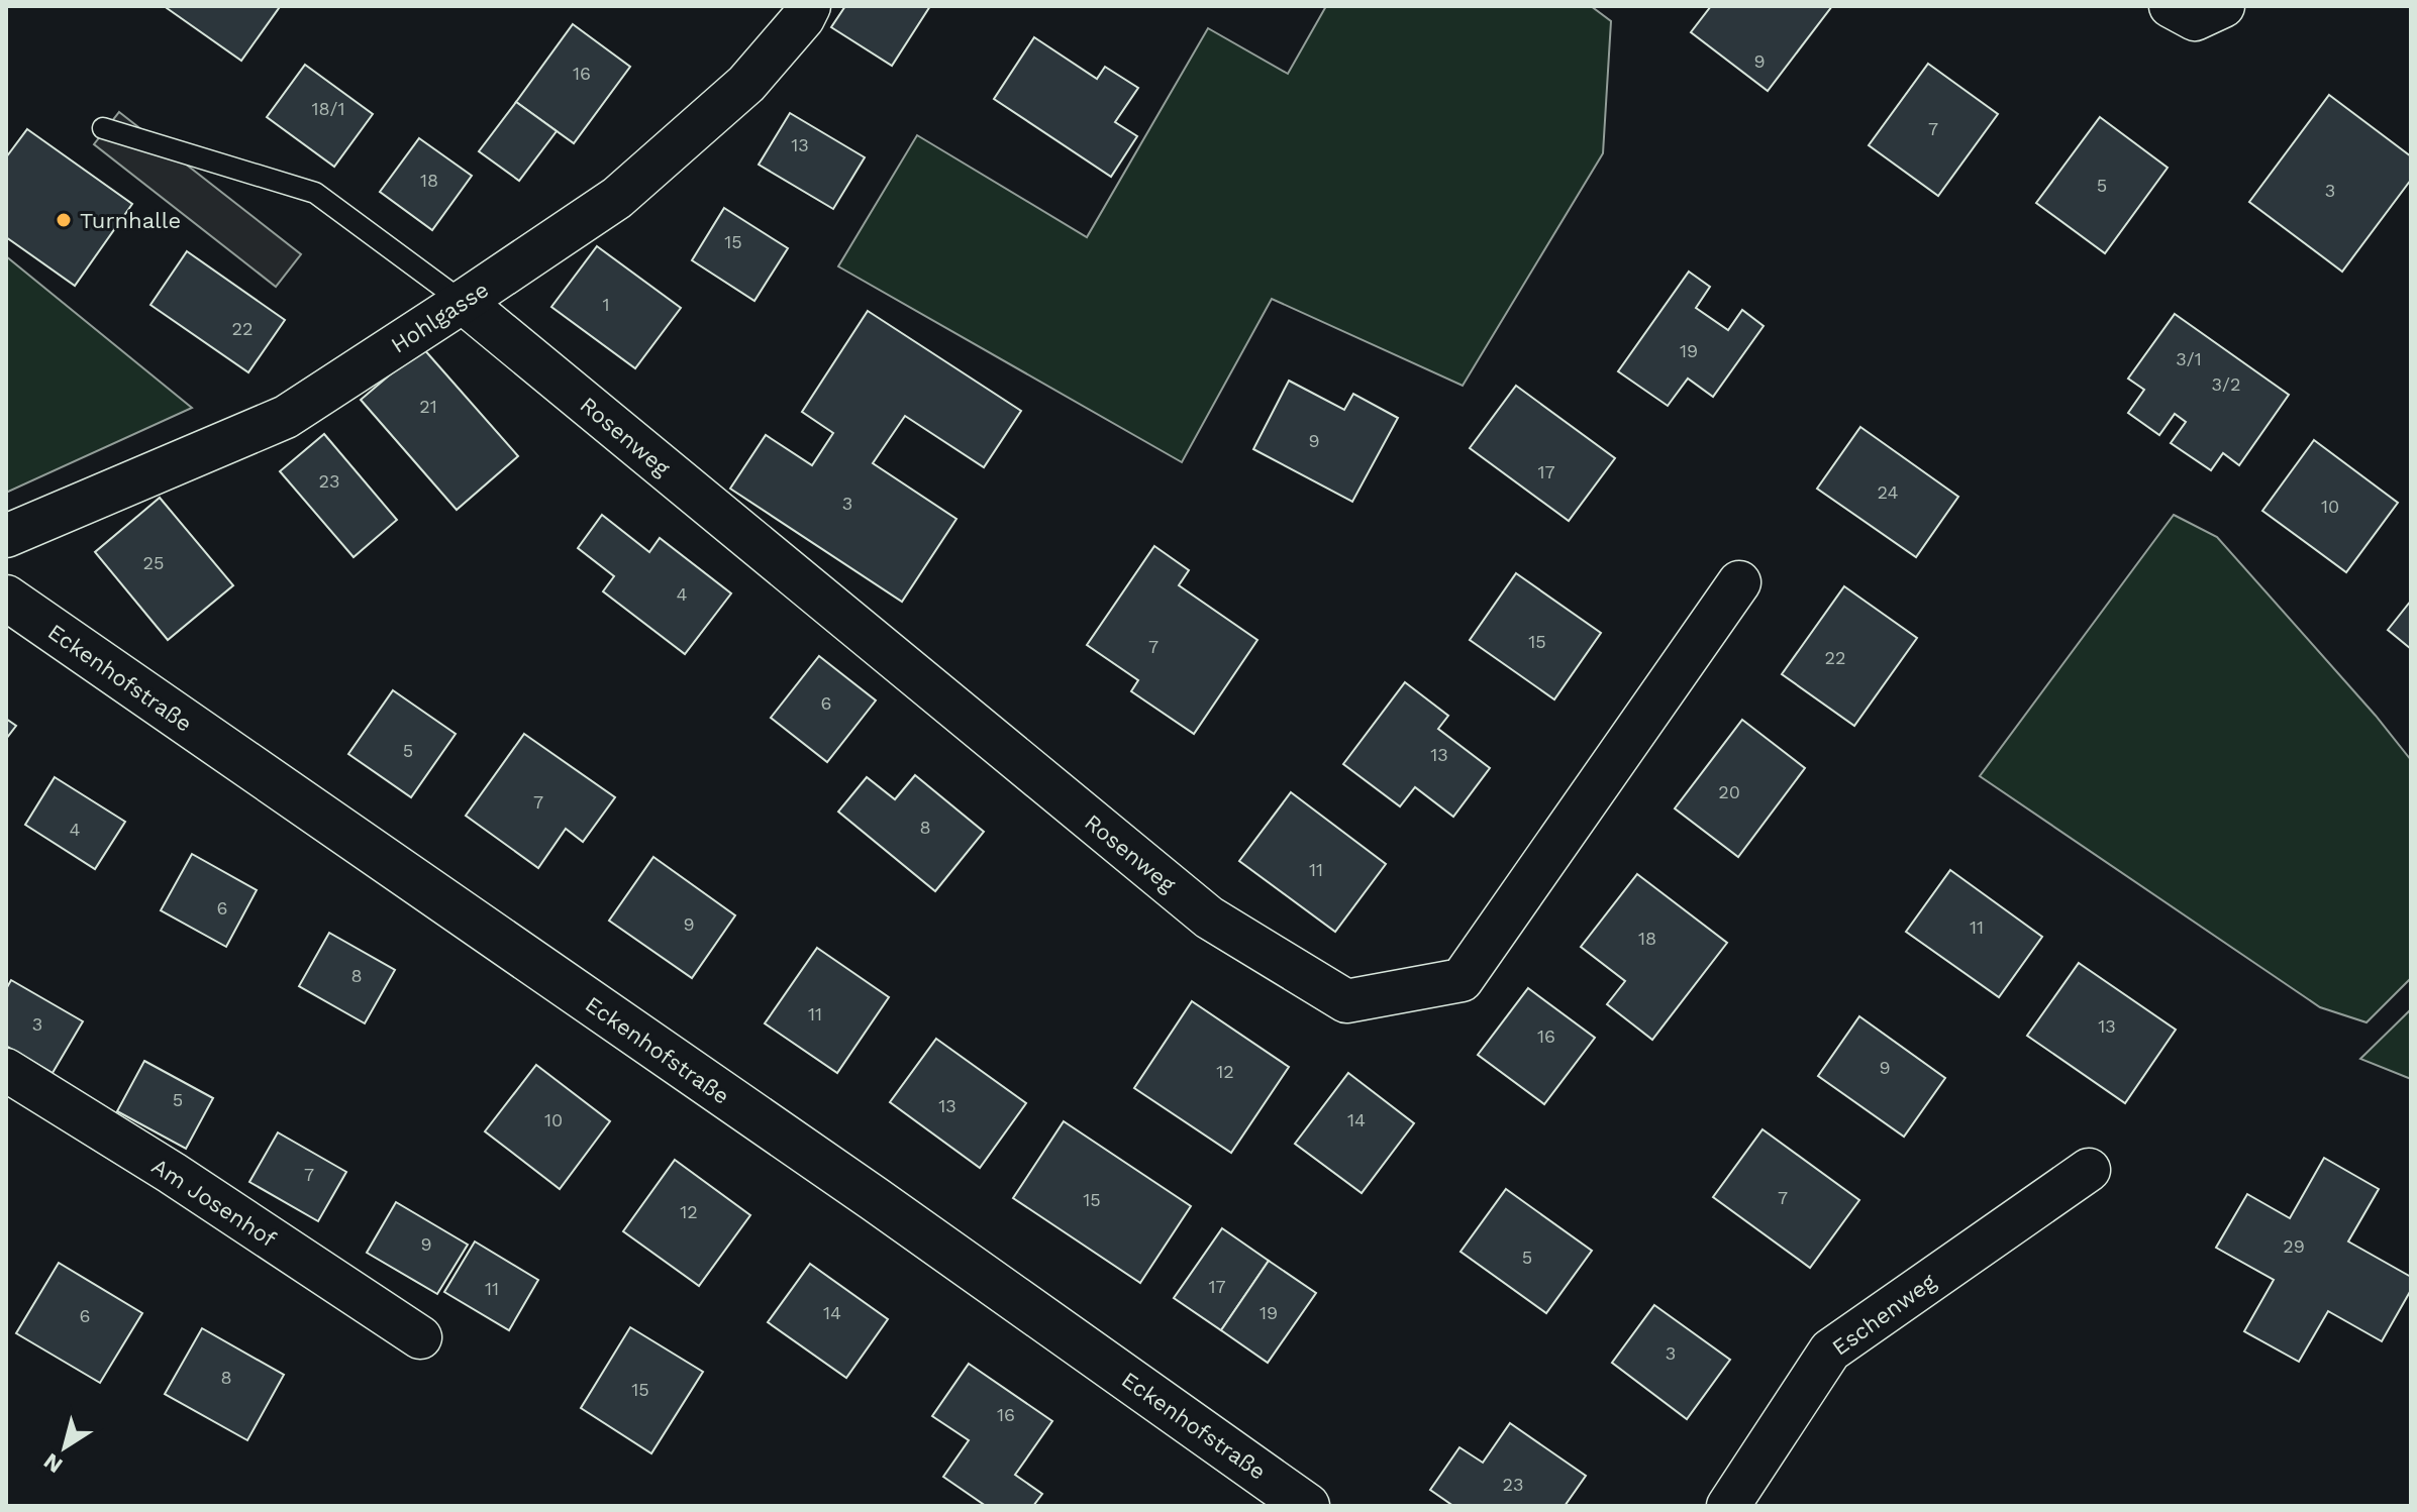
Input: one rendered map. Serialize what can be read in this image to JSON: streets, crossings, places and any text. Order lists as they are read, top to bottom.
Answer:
{
  "streets": {
    "street": [
      "Hohlgasse",
      "Rosenweg",
      "Eckenhofstraße",
      "Am Josenhof",
      "Eschenweg"
    ]
  },
  "crossings": [
    ["Hohlgasse", "Rosenweg"]
  ],
  "places": ["Turnhalle"],
  "house_numbers": [
    "9",
    "16",
    "18/1",
    "7",
    "13",
    "18",
    "5",
    "3",
    "15",
    "1",
    "22",
    "19",
    "3/1",
    "3/2",
    "21",
    "9",
    "17",
    "23",
    "24",
    "3",
    "10",
    "25",
    "4",
    "15",
    "7",
    "22",
    "6",
    "5",
    "13",
    "20",
    "7",
    "8",
    "4",
    "11",
    "6",
    "9",
    "11",
    "18",
    "8",
    "11",
    "3",
    "13",
    "16",
    "9",
    "12",
    "5",
    "13",
    "10",
    "14",
    "7",
    "7",
    "15",
    "12",
    "9",
    "29",
    "5",
    "17",
    "11",
    "14",
    "19",
    "6",
    "3",
    "8",
    "15",
    "16",
    "23"
  ],
  "north": "bottom left"
}
